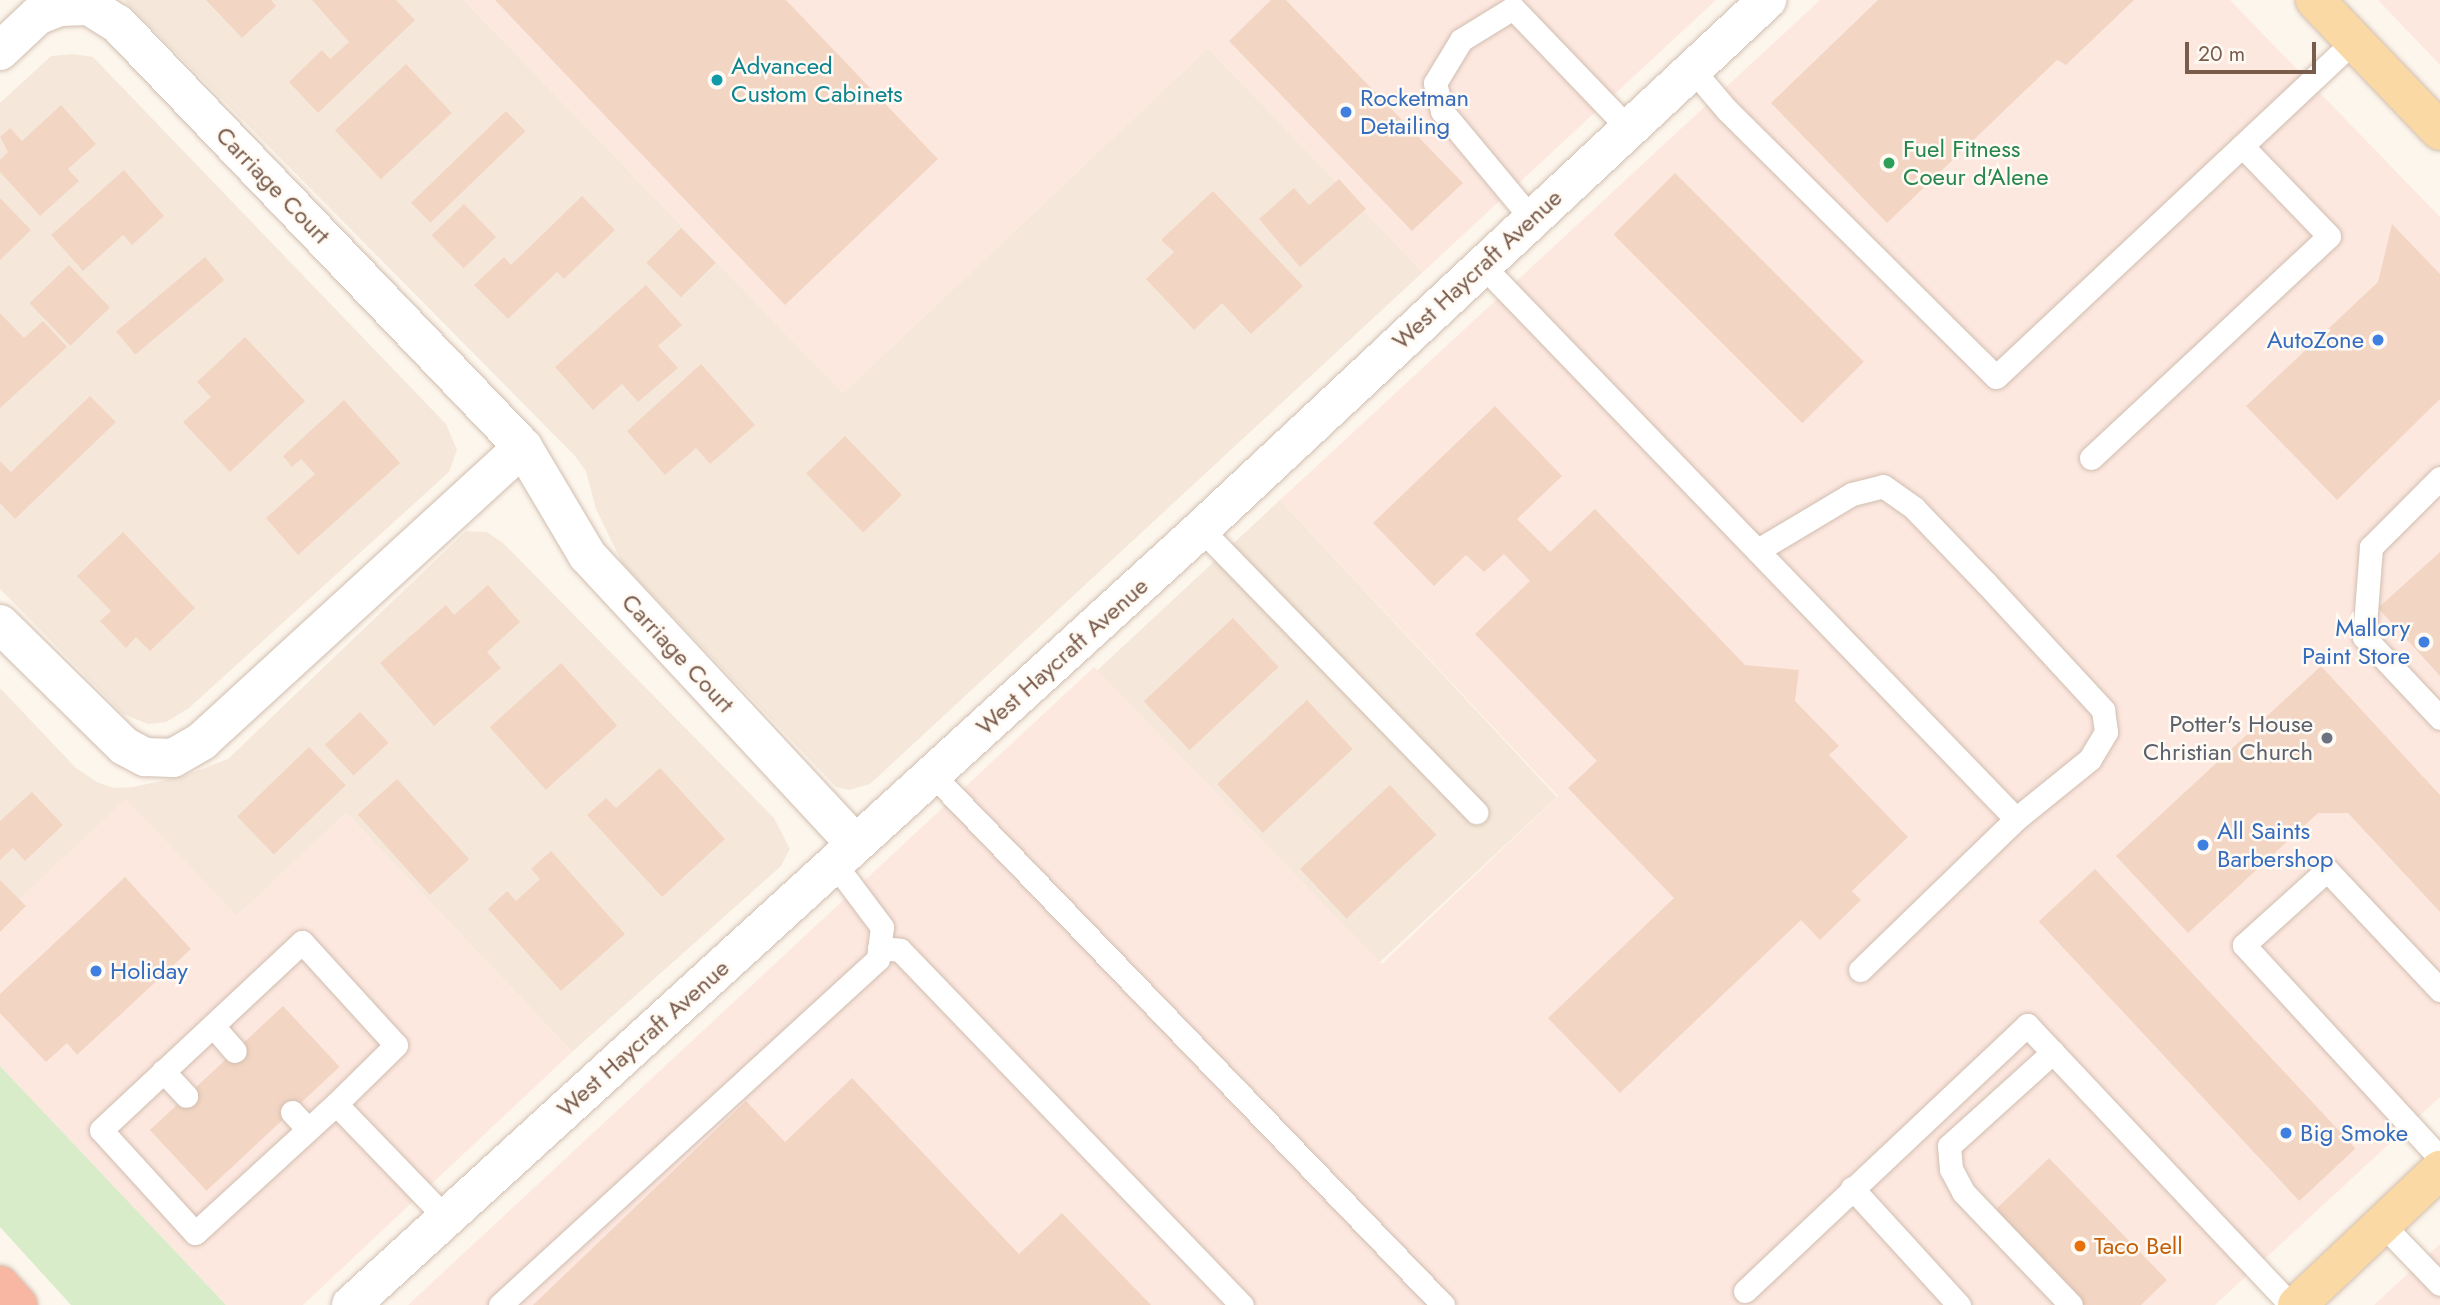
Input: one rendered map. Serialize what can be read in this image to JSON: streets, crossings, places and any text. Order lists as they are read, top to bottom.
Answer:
{
  "streets": {
    "street": ["Carriage Court", "West Haycraft Avenue"]
  },
  "crossings": [
    ["Carriage Court", "West Haycraft Avenue"]
  ],
  "places": [
    "Advanced Custom Cabinets",
    "Rocketman Detailing",
    "Fuel Fitness Coeur d'Alene",
    "AutoZone",
    "Mallory Paint Store",
    "Potter's House Christian Church",
    "All Saints Barbershop",
    "Holiday",
    "Big Smoke",
    "Taco Bell"
  ],
  "scale_bar": "20 m"
}
